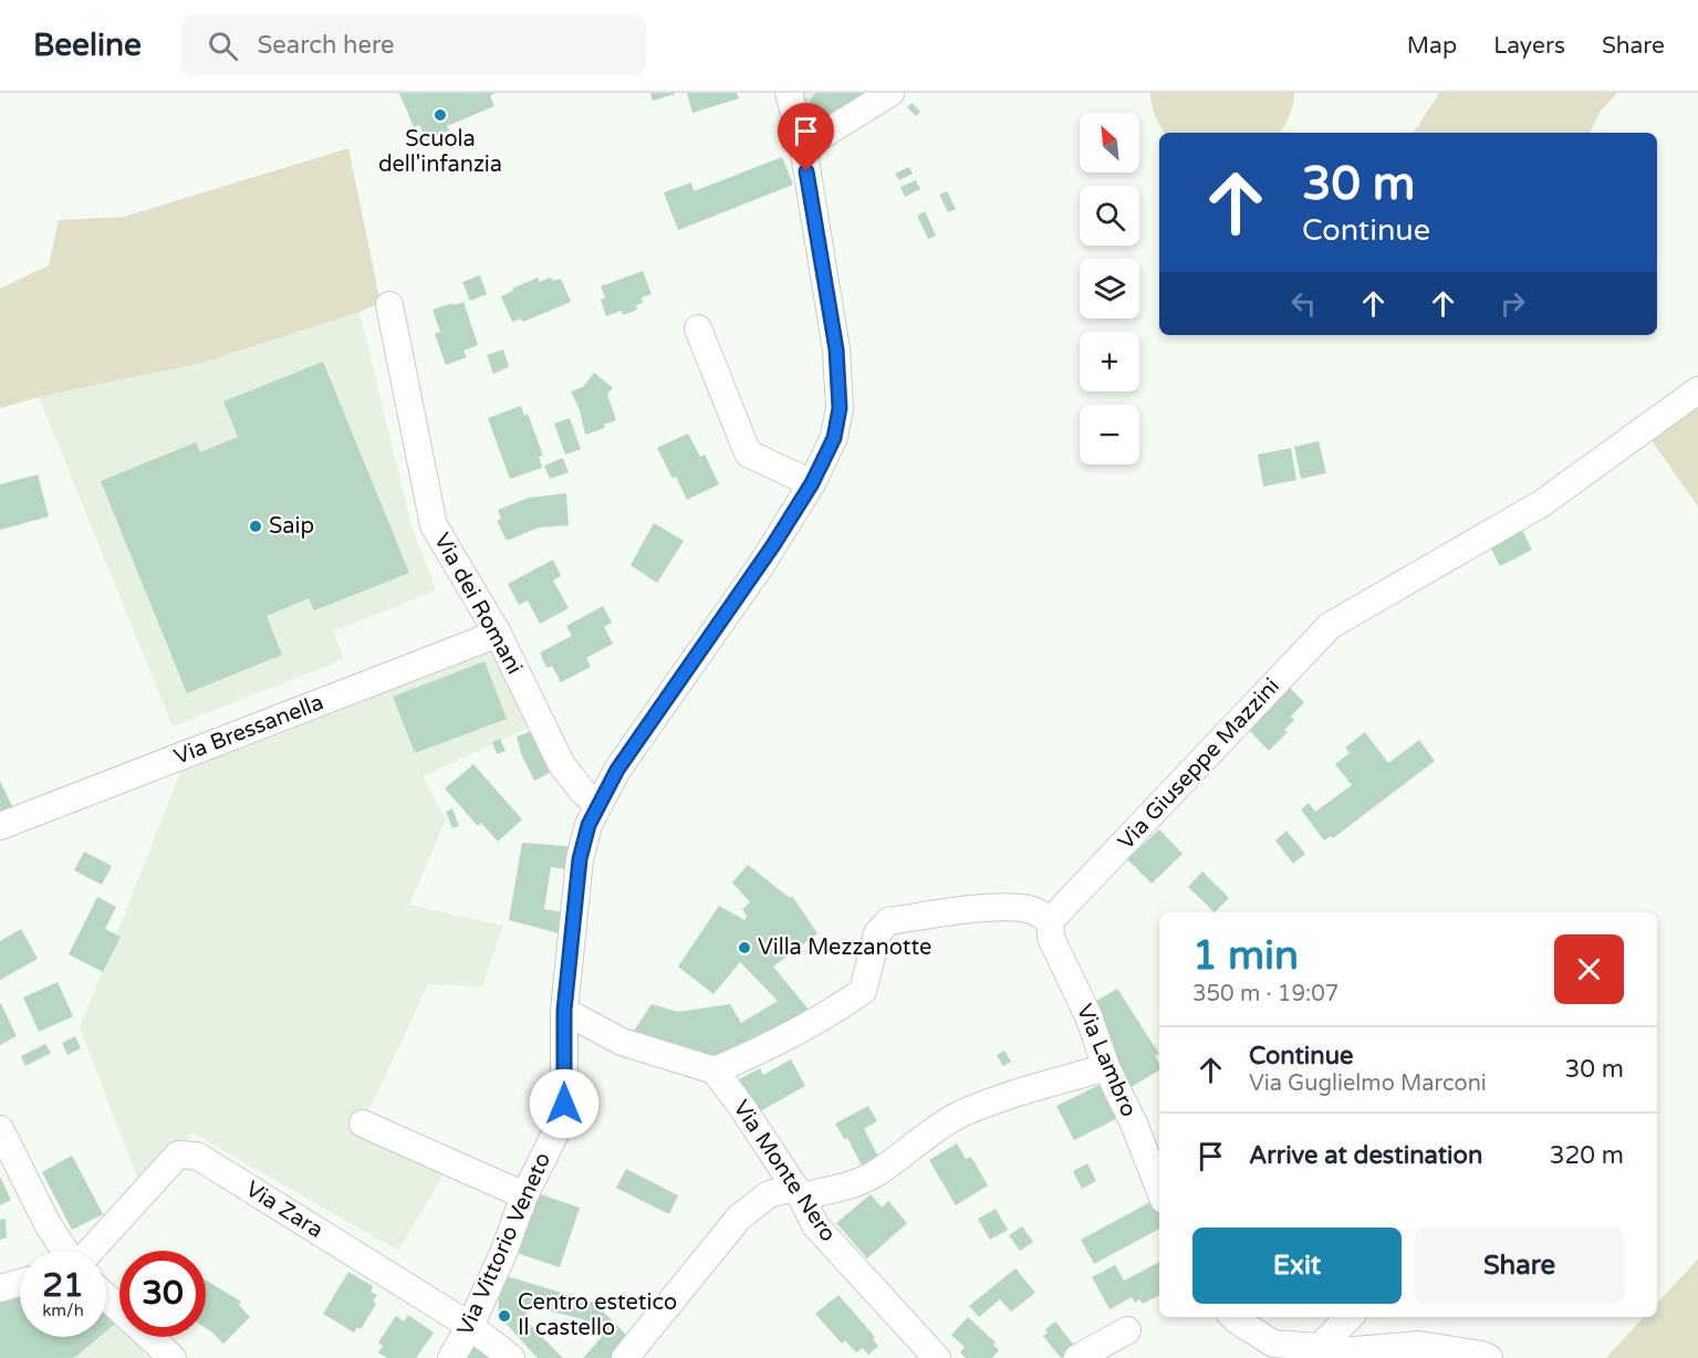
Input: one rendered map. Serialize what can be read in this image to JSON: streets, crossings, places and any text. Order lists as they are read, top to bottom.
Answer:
{
  "streets": {
    "street": [
      "Via dei Romani",
      "Via Bressanella",
      "Via Giuseppe Mazzini",
      "Via Lambro",
      "Via Monte Nero",
      "Via Zara",
      "Via Vittorio Veneto"
    ]
  },
  "crossings": [
    ["Via dei Romani", "Via Bressanella"],
    ["Via dei Romani", "Via Vittorio Veneto"],
    ["Via Giuseppe Mazzini", "Via Lambro"],
    ["Via Zara", "Via Vittorio Veneto"]
  ],
  "places": [
    "Scuola dell'infanzia",
    "Saip",
    "Villa Mezzanotte",
    "Centro estetico Il castello"
  ],
  "north": "top left",
  "page": {
    "header": "Beeline",
    "search": "Search here",
    "nav": ["Map", "Layers", "Share"],
    "map_buttons": ["+", "−"],
    "turn": ["30 m", "Continue"],
    "heading": ["1 min", "350 m · 19:07"],
    "list": [
      {
        "name": "Continue",
        "note": "Via Guglielmo Marconi",
        "value": "30 m"
      },
      {
        "name": "Arrive at destination",
        "value": "320 m"
      }
    ],
    "buttons": ["Exit", "Share"],
    "speed": "21 km/h",
    "limit": "30"
  }
}
